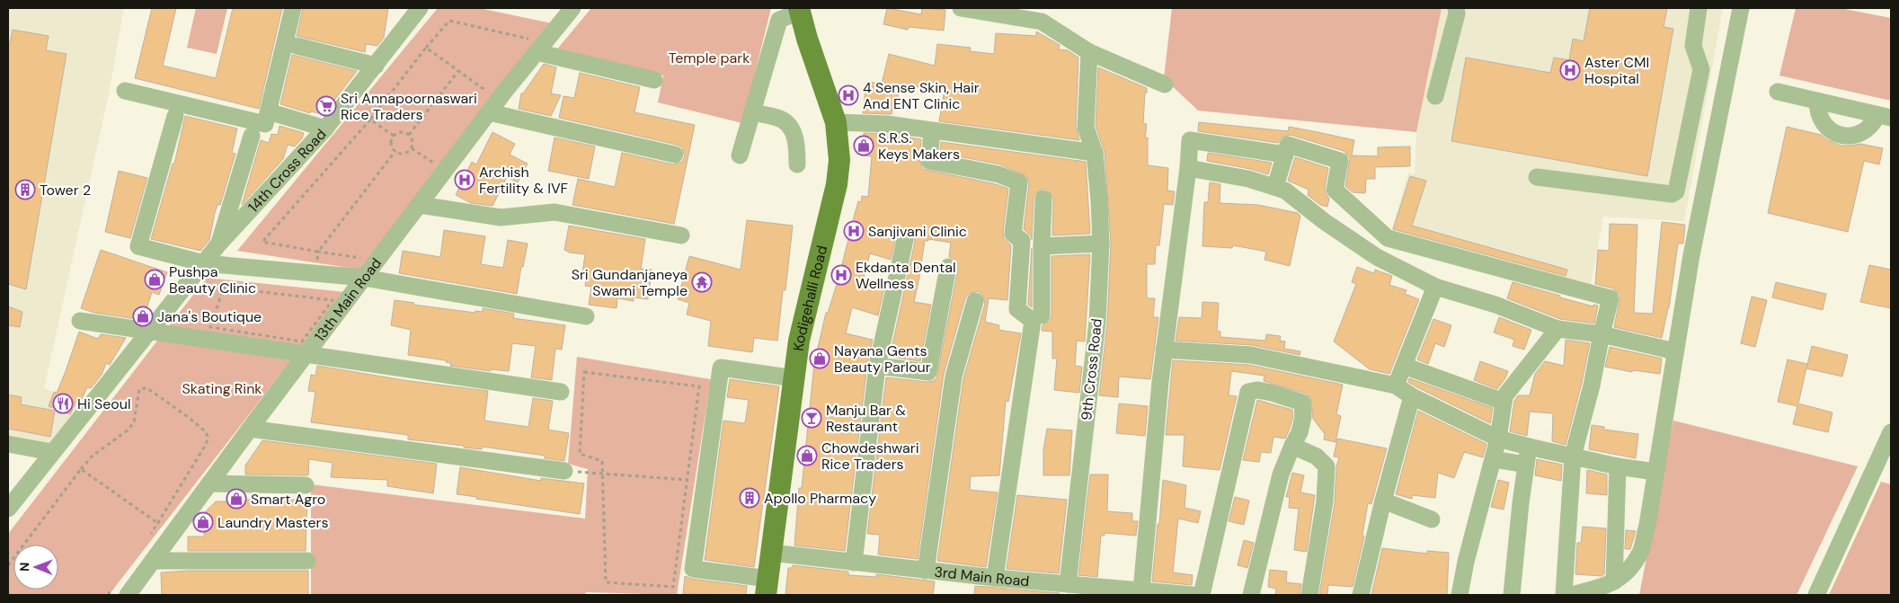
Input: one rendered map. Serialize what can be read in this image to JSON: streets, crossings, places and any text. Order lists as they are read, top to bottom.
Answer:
{
  "streets": {
    "main road": ["Kodigehalli Road"],
    "street": [
      "14th Cross Road",
      "13th Main Road",
      "9th Cross Road",
      "3rd Main Road"
    ]
  },
  "crossings": [
    ["Kodigehalli Road", "3rd Main Road"],
    ["9th Cross Road", "3rd Main Road"]
  ],
  "parks": ["Temple park", "Skating Rink"],
  "places": {
    "hospital": [
      "Aster CMI Hospital",
      "4 Sense Skin, Hair And ENT Clinic",
      "Archish Fertility & IVF",
      "Sanjivani Clinic",
      "Ekdanta Dental Wellness"
    ],
    "supermarket": ["Sri Annapoornaswari Rice Traders"],
    "shop": [
      "S.R.S. Keys Makers",
      "Pushpa Beauty Clinic",
      "Jana's Boutique",
      "Nayana Gents Beauty Parlour",
      "Chowdeshwari Rice Traders",
      "Smart Agro",
      "Laundry Masters"
    ],
    "building": ["Tower 2", "Apollo Pharmacy"],
    "temple": ["Sri Gundanjaneya Swami Temple"],
    "restaurant": ["Hi Seoul"],
    "bar": ["Manju Bar & Restaurant"]
  },
  "north": "left"
}
